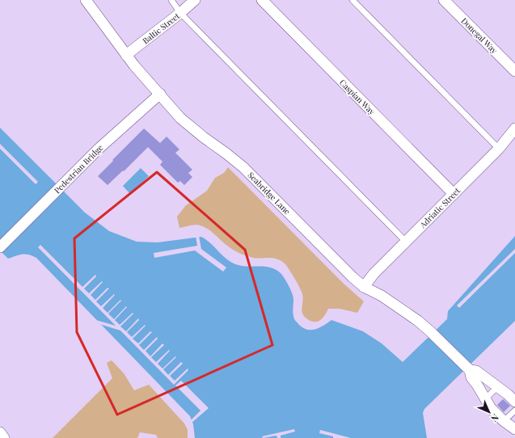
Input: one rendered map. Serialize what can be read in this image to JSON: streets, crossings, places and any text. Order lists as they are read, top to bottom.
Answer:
{
  "streets": {
    "street": [
      "Baltic Street",
      "Donegal Way",
      "Caspian Way",
      "Pedestrian Bridge",
      "Seabridge Lane",
      "Adriatic Street"
    ]
  },
  "crossings": [
    ["Baltic Street", "Seabridge Lane"],
    ["Caspian Way", "Adriatic Street"],
    ["Pedestrian Bridge", "Seabridge Lane"],
    ["Seabridge Lane", "Adriatic Street"]
  ],
  "north": "bottom right"
}
